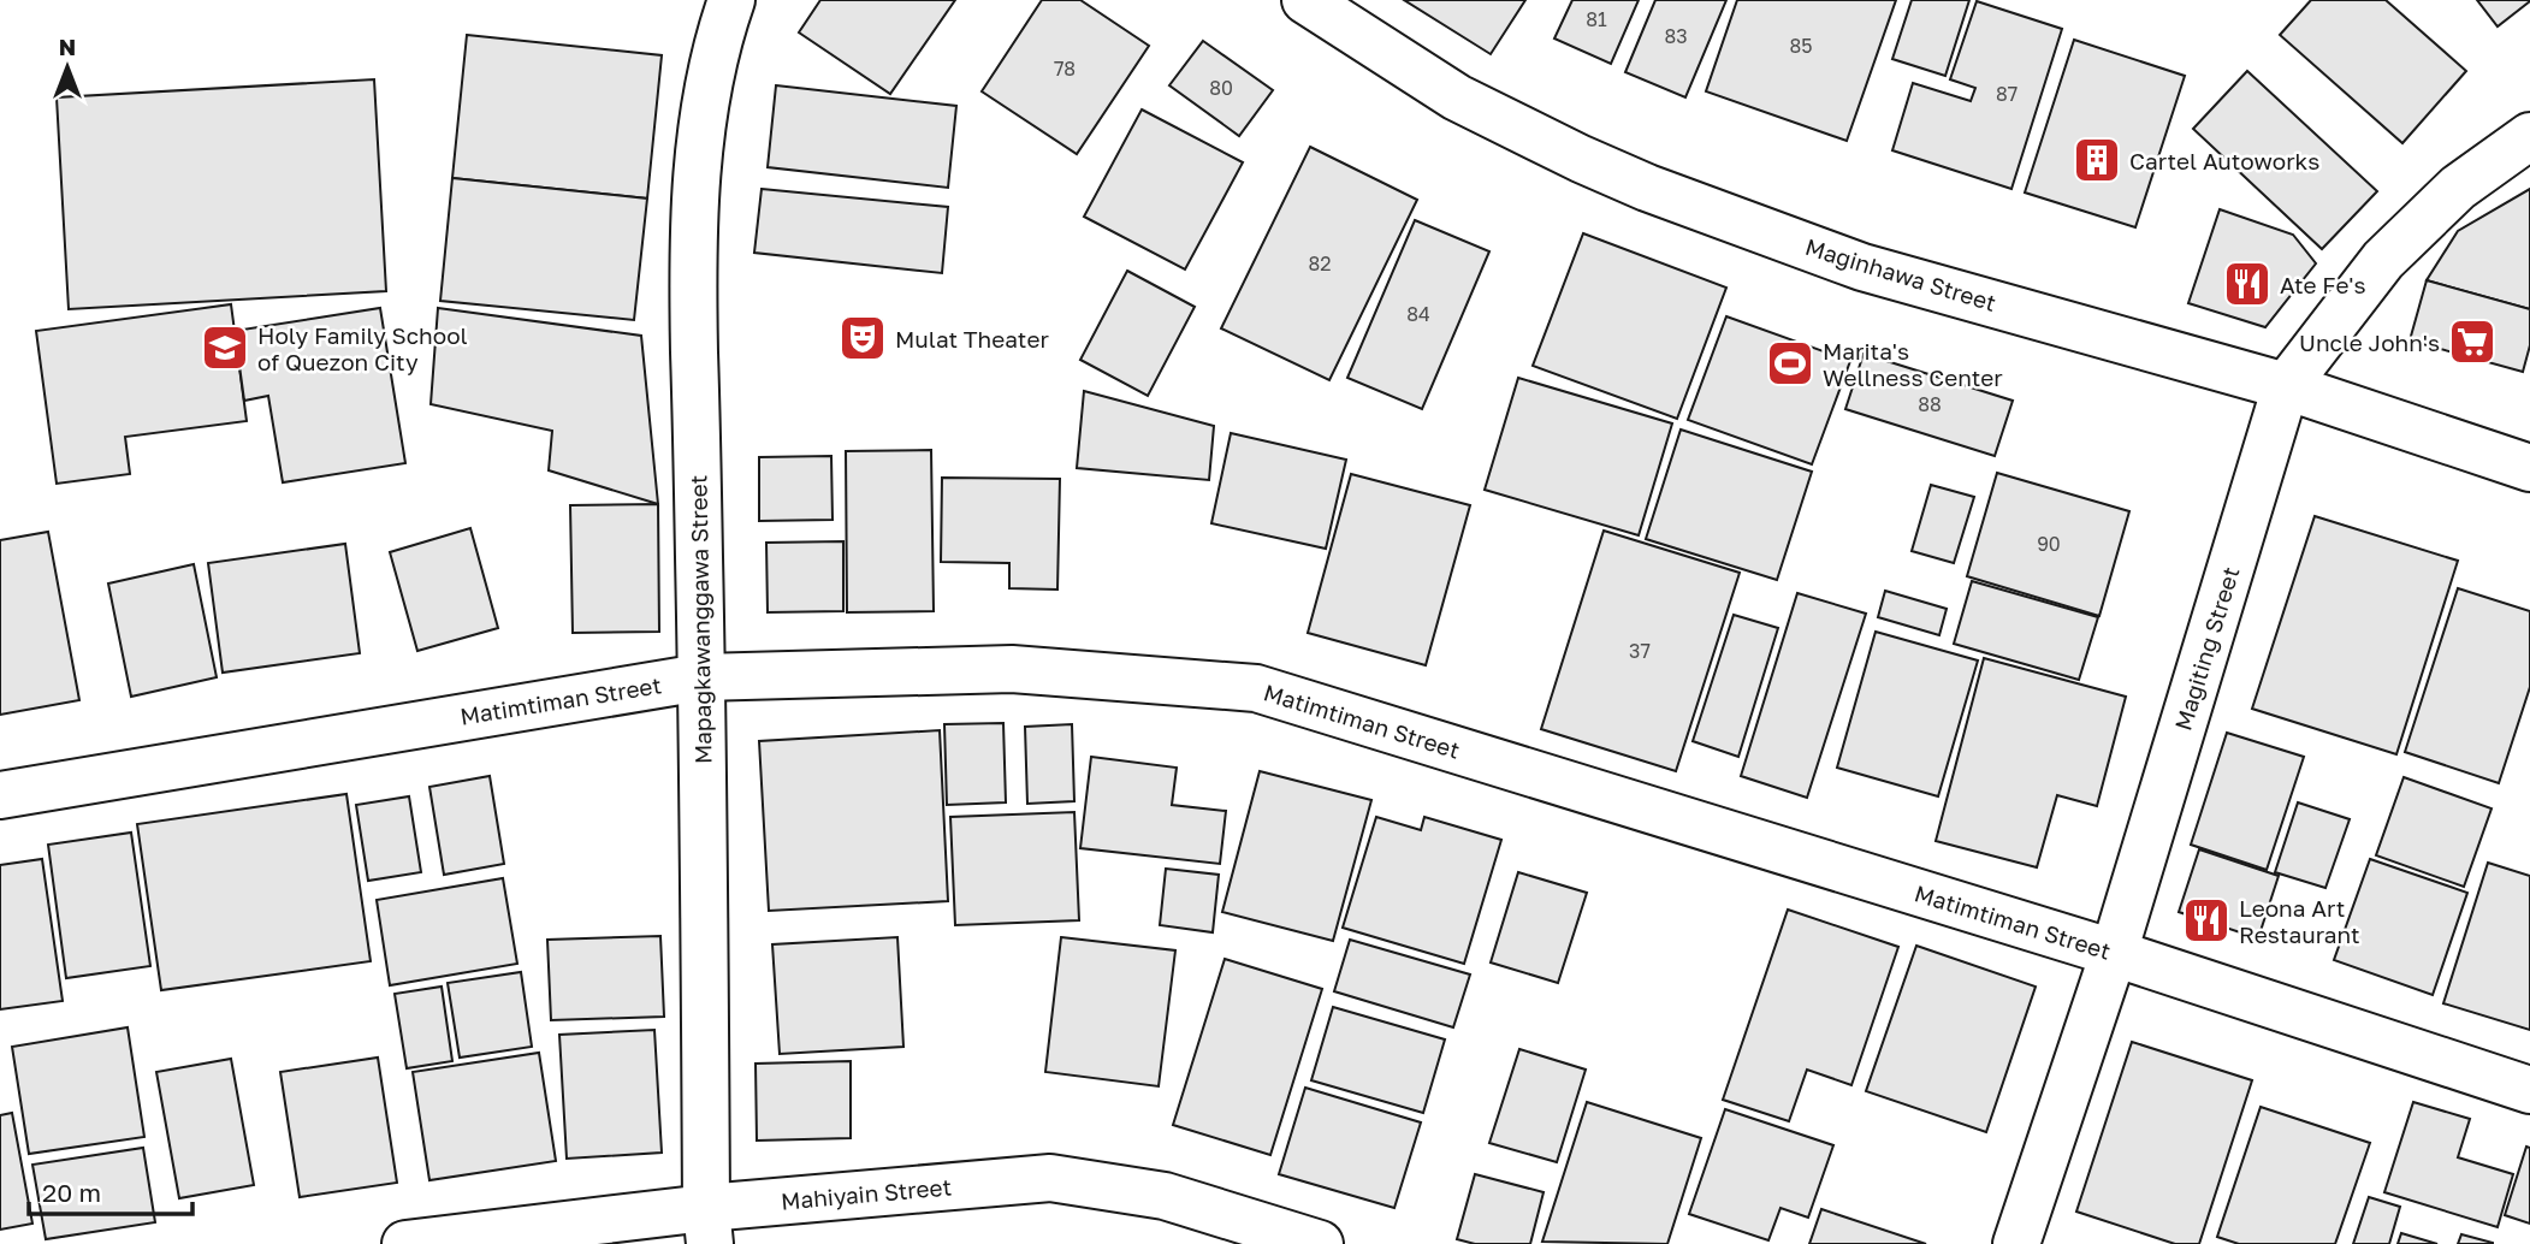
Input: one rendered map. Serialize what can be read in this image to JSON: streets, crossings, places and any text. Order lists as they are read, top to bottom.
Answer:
{
  "streets": {
    "street": [
      "Maginhawa Street",
      "Mapagkawanggawa Street",
      "Magiting Street",
      "Matimtiman Street",
      "Mahiyain Street"
    ]
  },
  "crossings": [
    ["Maginhawa Street", "Magiting Street"],
    ["Mapagkawanggawa Street", "Matimtiman Street"],
    ["Mapagkawanggawa Street", "Mahiyain Street"],
    ["Magiting Street", "Matimtiman Street"]
  ],
  "places": {
    "building": ["Cartel Autoworks"],
    "restaurant": ["Ate Fe's", "Leona Art Restaurant"],
    "theatre": ["Mulat Theater"],
    "supermarket": ["Uncle John's"],
    "school or university": ["Holy Family School of Quezon City"],
    "sports": ["Marita's Wellness Center"]
  },
  "house_numbers": [
    "81",
    "83",
    "85",
    "78",
    "80",
    "87",
    "82",
    "84",
    "88",
    "90",
    "37"
  ],
  "scale_bar": "20 m",
  "north": "top"
}
